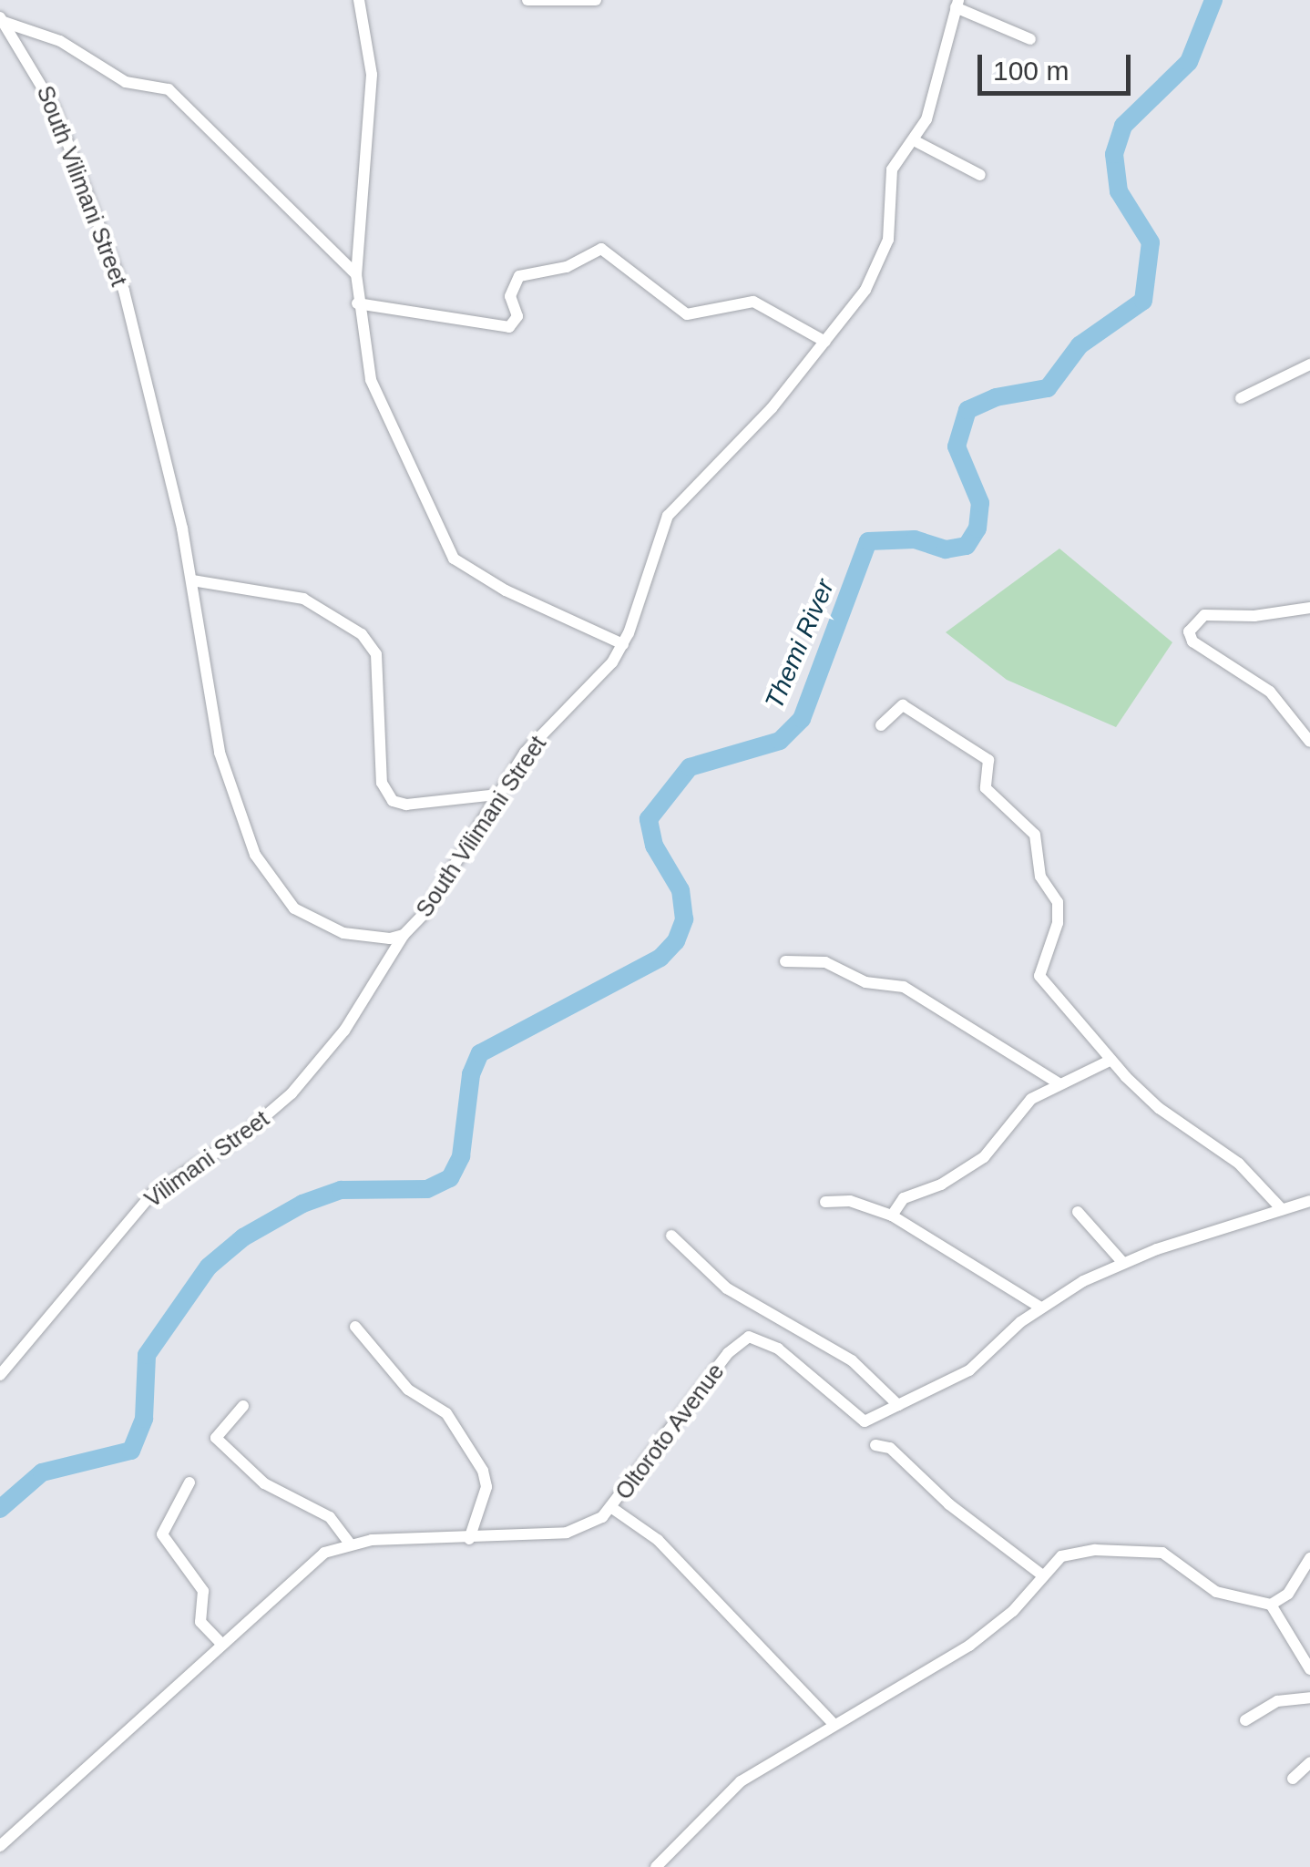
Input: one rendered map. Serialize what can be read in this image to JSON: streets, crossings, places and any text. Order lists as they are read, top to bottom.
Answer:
{
  "streets": {
    "street": ["South Vilimani Street", "Vilimani Street", "Oltoroto Avenue"]
  },
  "crossings": [
    ["South Vilimani Street", "Vilimani Street"]
  ],
  "water": ["Themi River"],
  "scale_bar": "100 m"
}
